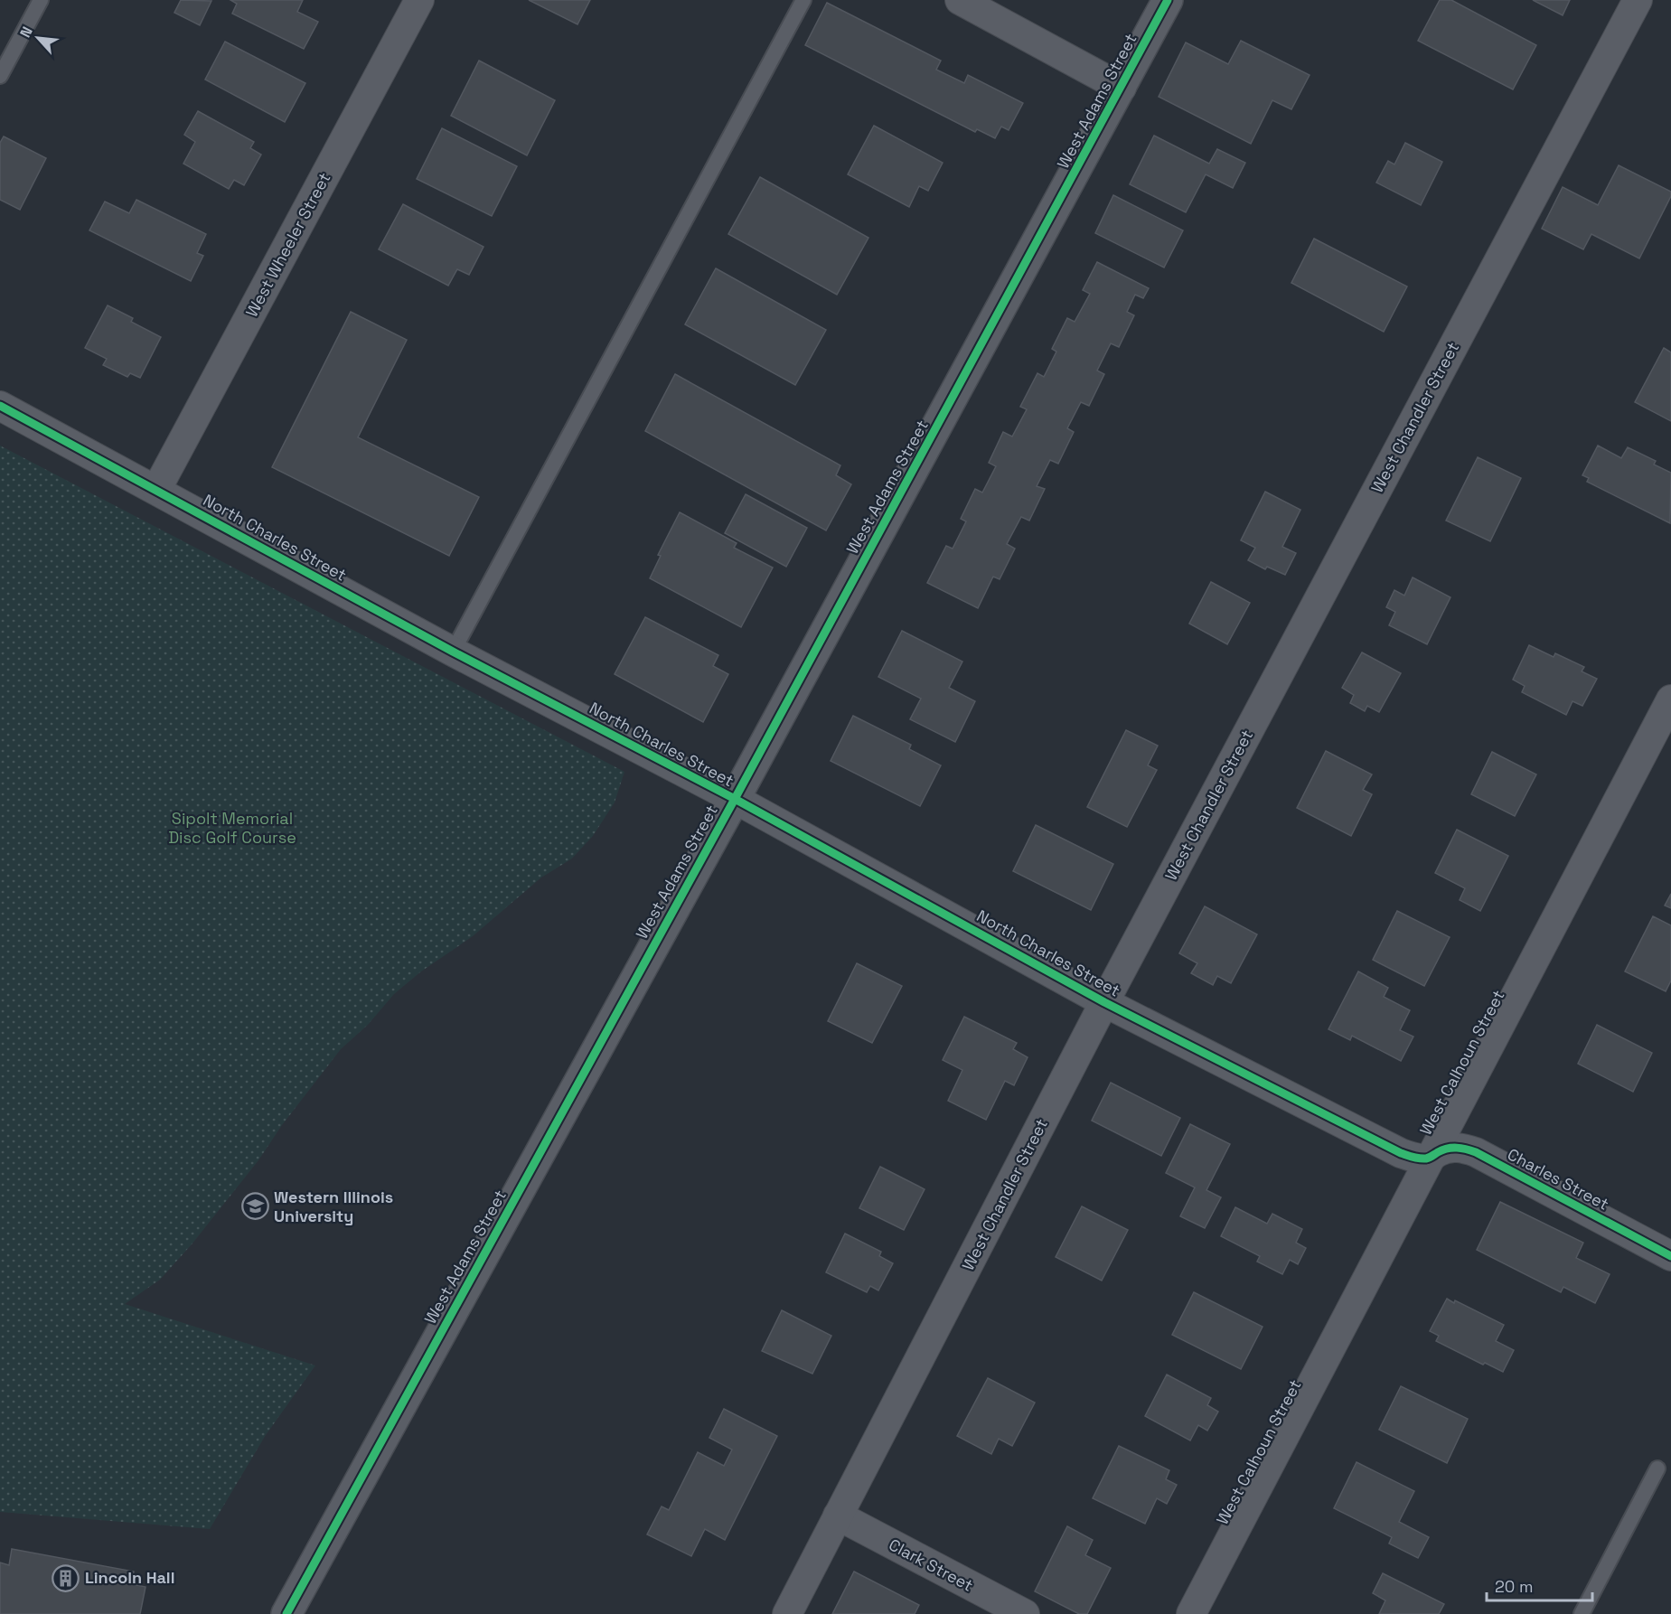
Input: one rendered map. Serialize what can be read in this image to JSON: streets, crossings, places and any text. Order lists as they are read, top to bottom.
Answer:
{
  "streets": {
    "street": [
      "West Adams Street",
      "West Wheeler Street",
      "West Chandler Street",
      "North Charles Street",
      "West Calhoun Street",
      "Charles Street",
      "Clark Street"
    ]
  },
  "crossings": [
    ["West Adams Street", "North Charles Street"],
    ["West Wheeler Street", "North Charles Street"],
    ["West Chandler Street", "North Charles Street"],
    ["West Chandler Street", "Clark Street"],
    ["North Charles Street", "West Calhoun Street"],
    ["North Charles Street", "Charles Street"],
    ["West Calhoun Street", "Charles Street"]
  ],
  "parks": ["Sipolt Memorial Disc Golf Course"],
  "places": {
    "school or university": ["Western Illinois University"],
    "building": ["Lincoln Hall"]
  },
  "scale_bar": "20 m",
  "north": "top left"
}
